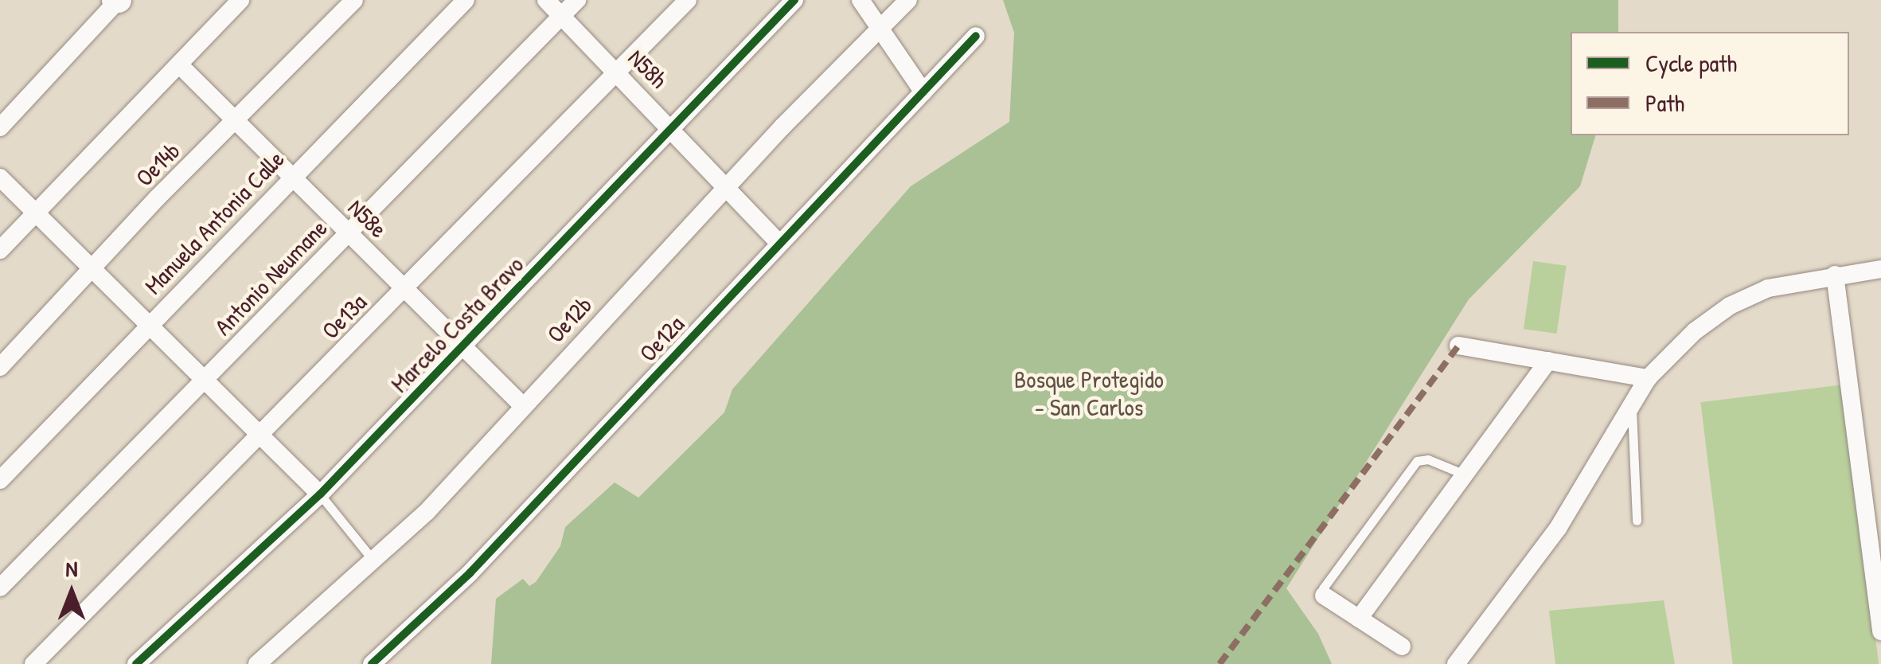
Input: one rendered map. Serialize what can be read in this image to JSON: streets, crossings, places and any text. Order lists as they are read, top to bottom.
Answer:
{
  "streets": {
    "street": [
      "N58h",
      "Oe14b",
      "N58e",
      "Manuela Antonia Calle",
      "Antonio Neumane",
      "Oe13a",
      "Oe12b",
      "Marcelo Costa Bravo",
      "Oe12a"
    ]
  },
  "crossings": [
    ["N58h", "Antonio Neumane"],
    ["N58h", "Oe13a"],
    ["N58h", "Oe12b"],
    ["N58h", "Marcelo Costa Bravo"],
    ["N58h", "Oe12a"],
    ["Oe14b", "N58e"],
    ["N58e", "Manuela Antonia Calle"],
    ["N58e", "Antonio Neumane"],
    ["N58e", "Oe13a"],
    ["N58e", "Oe12b"],
    ["N58e", "Marcelo Costa Bravo"]
  ],
  "parks": ["Bosque Protegido - San Carlos"],
  "legend": ["Cycle path", "Path"],
  "north": "top"
}
